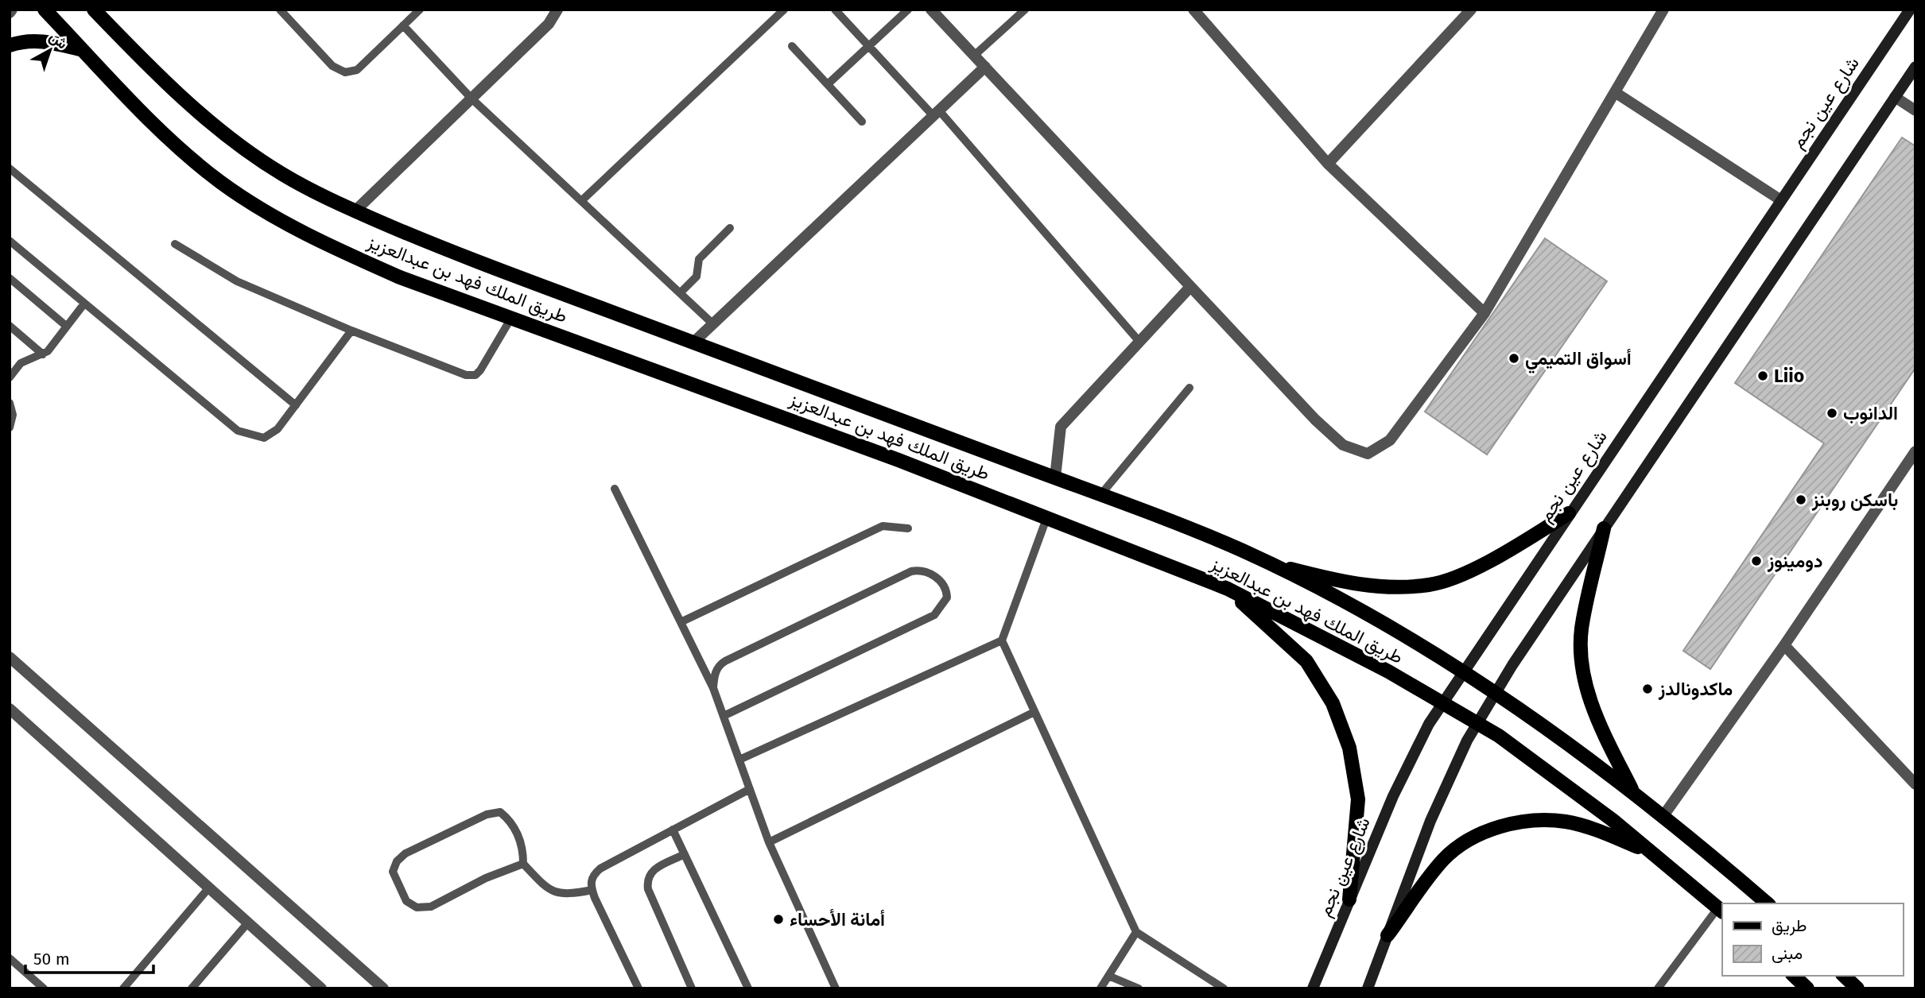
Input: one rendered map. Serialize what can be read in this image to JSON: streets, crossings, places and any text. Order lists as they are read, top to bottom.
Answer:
{
  "streets": {
    "main road": ["شارع عين نجم", "طريق الملك فهد بن عبدالعزيز"]
  },
  "crossings": [
    ["شارع عين نجم", "طريق الملك فهد بن عبدالعزيز"]
  ],
  "places": [
    "أسواق التميمي",
    "Liio",
    "الدانوب",
    "باسكن روبنز",
    "دومينوز",
    "ماكدونالدز",
    "أمانة الأحساء"
  ],
  "legend": ["طريق", "مبنى"],
  "scale_bar": "50 m",
  "north": "top right"
}
